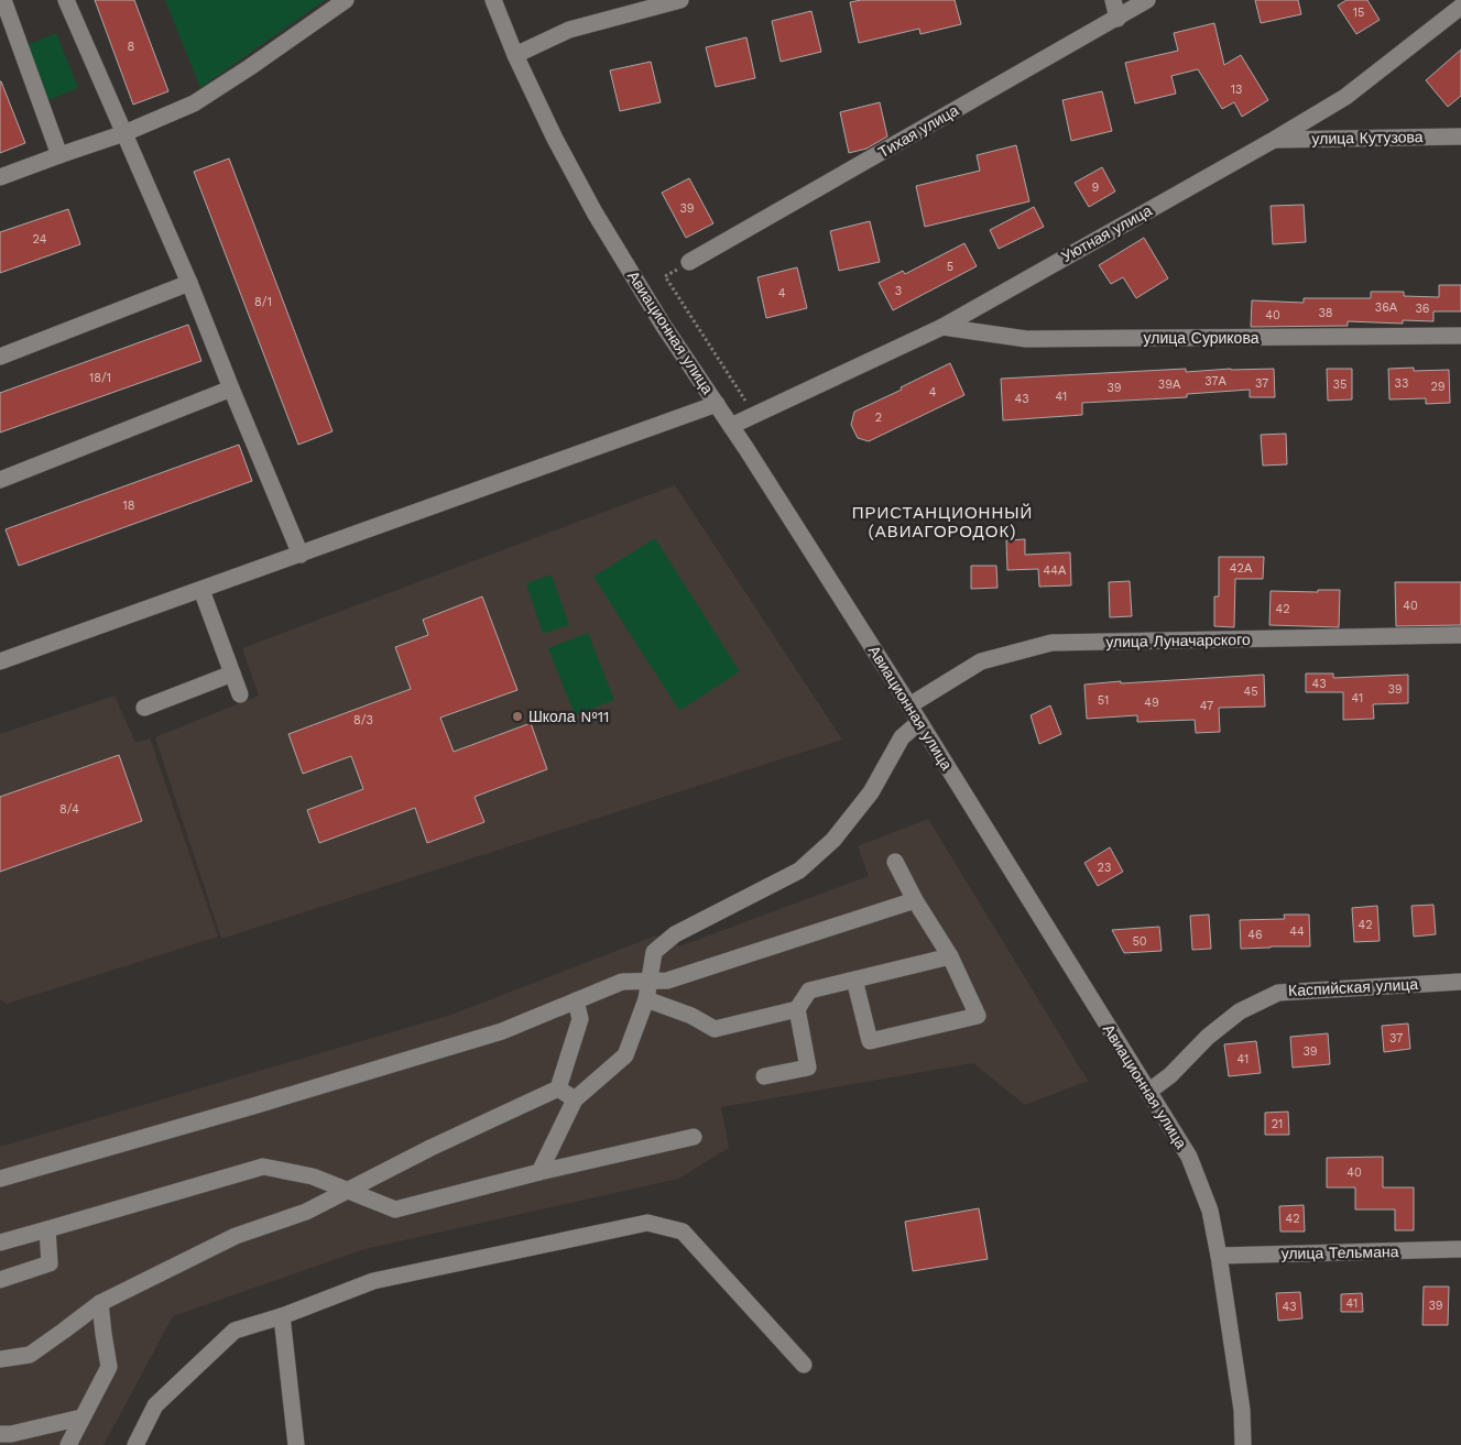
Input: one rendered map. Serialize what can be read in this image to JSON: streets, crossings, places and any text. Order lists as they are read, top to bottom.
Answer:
{
  "streets": {
    "street": [
      "Тихая улица",
      "улица Кутузова",
      "Уютная улица",
      "Авиационная улица",
      "улица Сурикова",
      "улица Луначарского",
      "Каспийская улица",
      "улица Тельмана"
    ]
  },
  "crossings": [
    ["улица Кутузова", "Уютная улица"],
    ["Уютная улица", "Авиационная улица"],
    ["Уютная улица", "улица Сурикова"],
    ["Авиационная улица", "улица Луначарского"],
    ["Авиационная улица", "Каспийская улица"],
    ["Авиационная улица", "улица Тельмана"]
  ],
  "districts": ["ПРИСТАНЦИОННЫЙ (АВИАГОРОДОК)"],
  "places": ["Школа №11"],
  "house_numbers": [
    "15",
    "8",
    "13",
    "9",
    "39",
    "24",
    "5",
    "3",
    "4",
    "8/1",
    "36А",
    "36",
    "38",
    "40",
    "18/1",
    "37А",
    "37",
    "33",
    "39А",
    "35",
    "29",
    "39",
    "4",
    "41",
    "43",
    "2",
    "18",
    "42А",
    "44А",
    "40",
    "42",
    "43",
    "39",
    "45",
    "41",
    "51",
    "49",
    "47",
    "8/3",
    "8/4",
    "23",
    "42",
    "44",
    "46",
    "50",
    "37",
    "39",
    "41",
    "21",
    "40",
    "42",
    "41",
    "39",
    "43"
  ]
}
